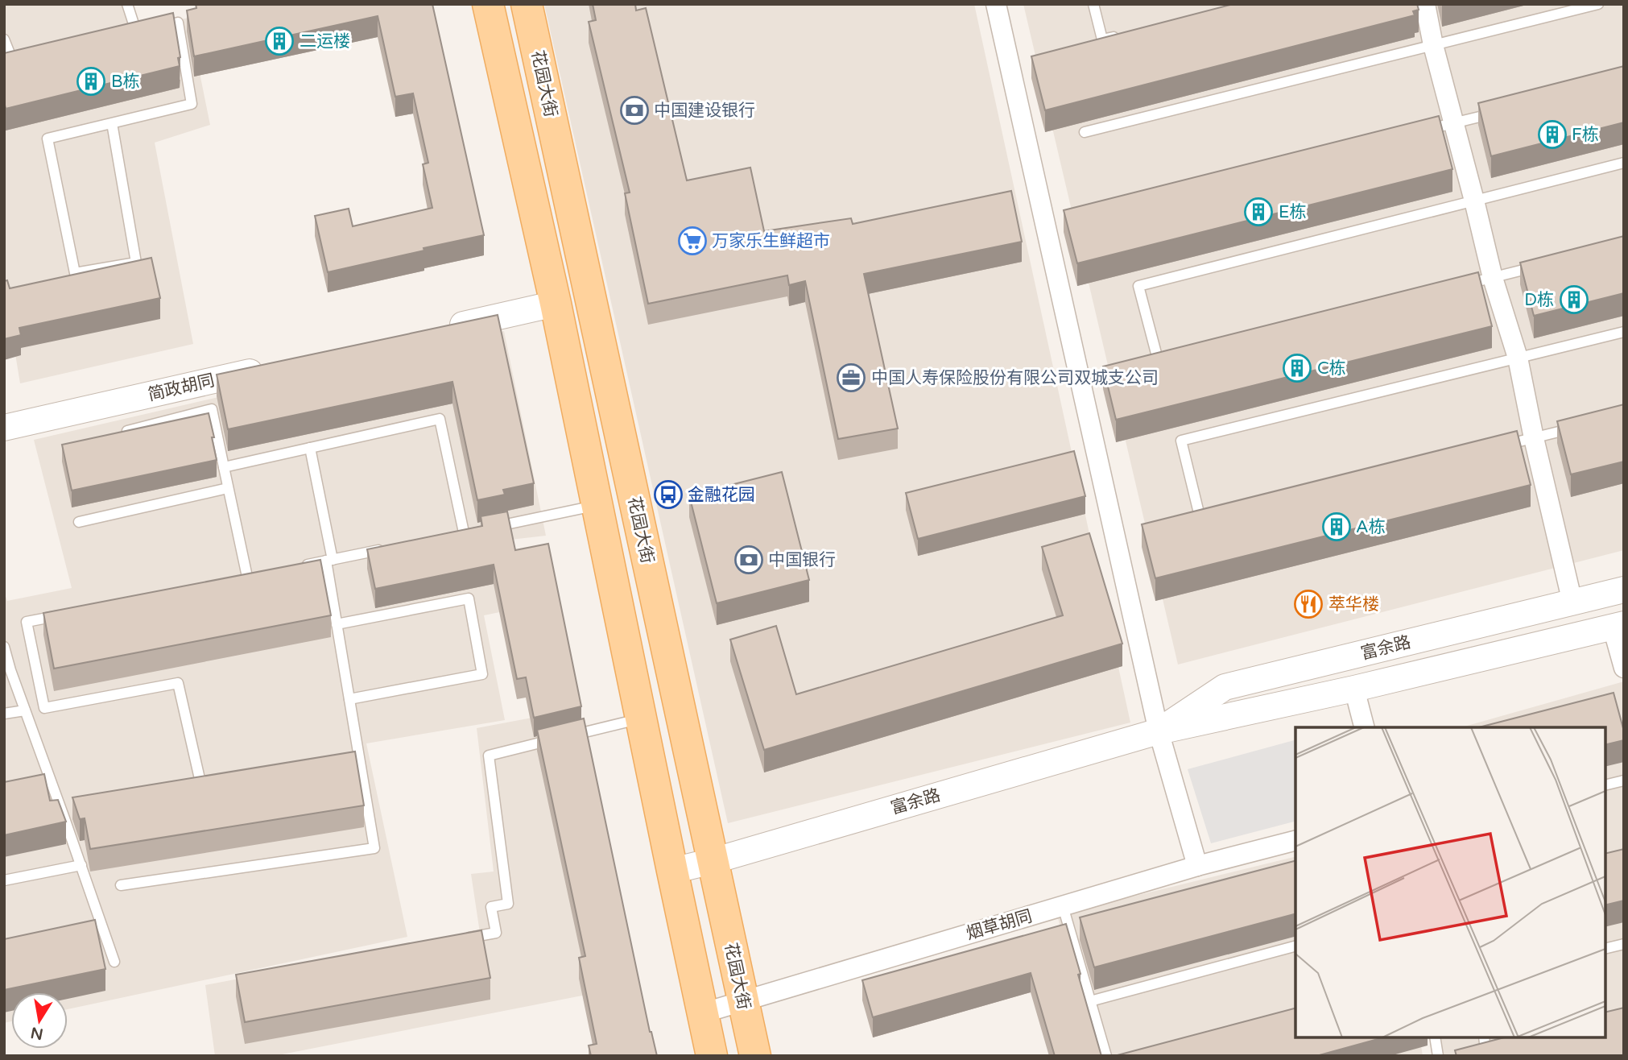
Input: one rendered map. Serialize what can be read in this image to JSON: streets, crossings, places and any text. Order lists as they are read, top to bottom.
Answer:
{
  "streets": {
    "main road": ["花园大街"],
    "street": ["简政胡同", "富余路", "烟草胡同"]
  },
  "crossings": [
    ["花园大街", "富余路"],
    ["花园大街", "烟草胡同"]
  ],
  "places": {
    "building": [
      "二运楼",
      "B栋",
      "F栋",
      "E栋",
      "D栋",
      "C栋",
      "A栋"
    ],
    "bank": ["中国建设银行", "中国银行"],
    "supermarket": ["万家乐生鲜超市"],
    "office": ["中国人寿保险股份有限公司双城支公司"],
    "bus stop": ["金融花园"],
    "restaurant": ["萃华楼"]
  },
  "north": "bottom"
}
